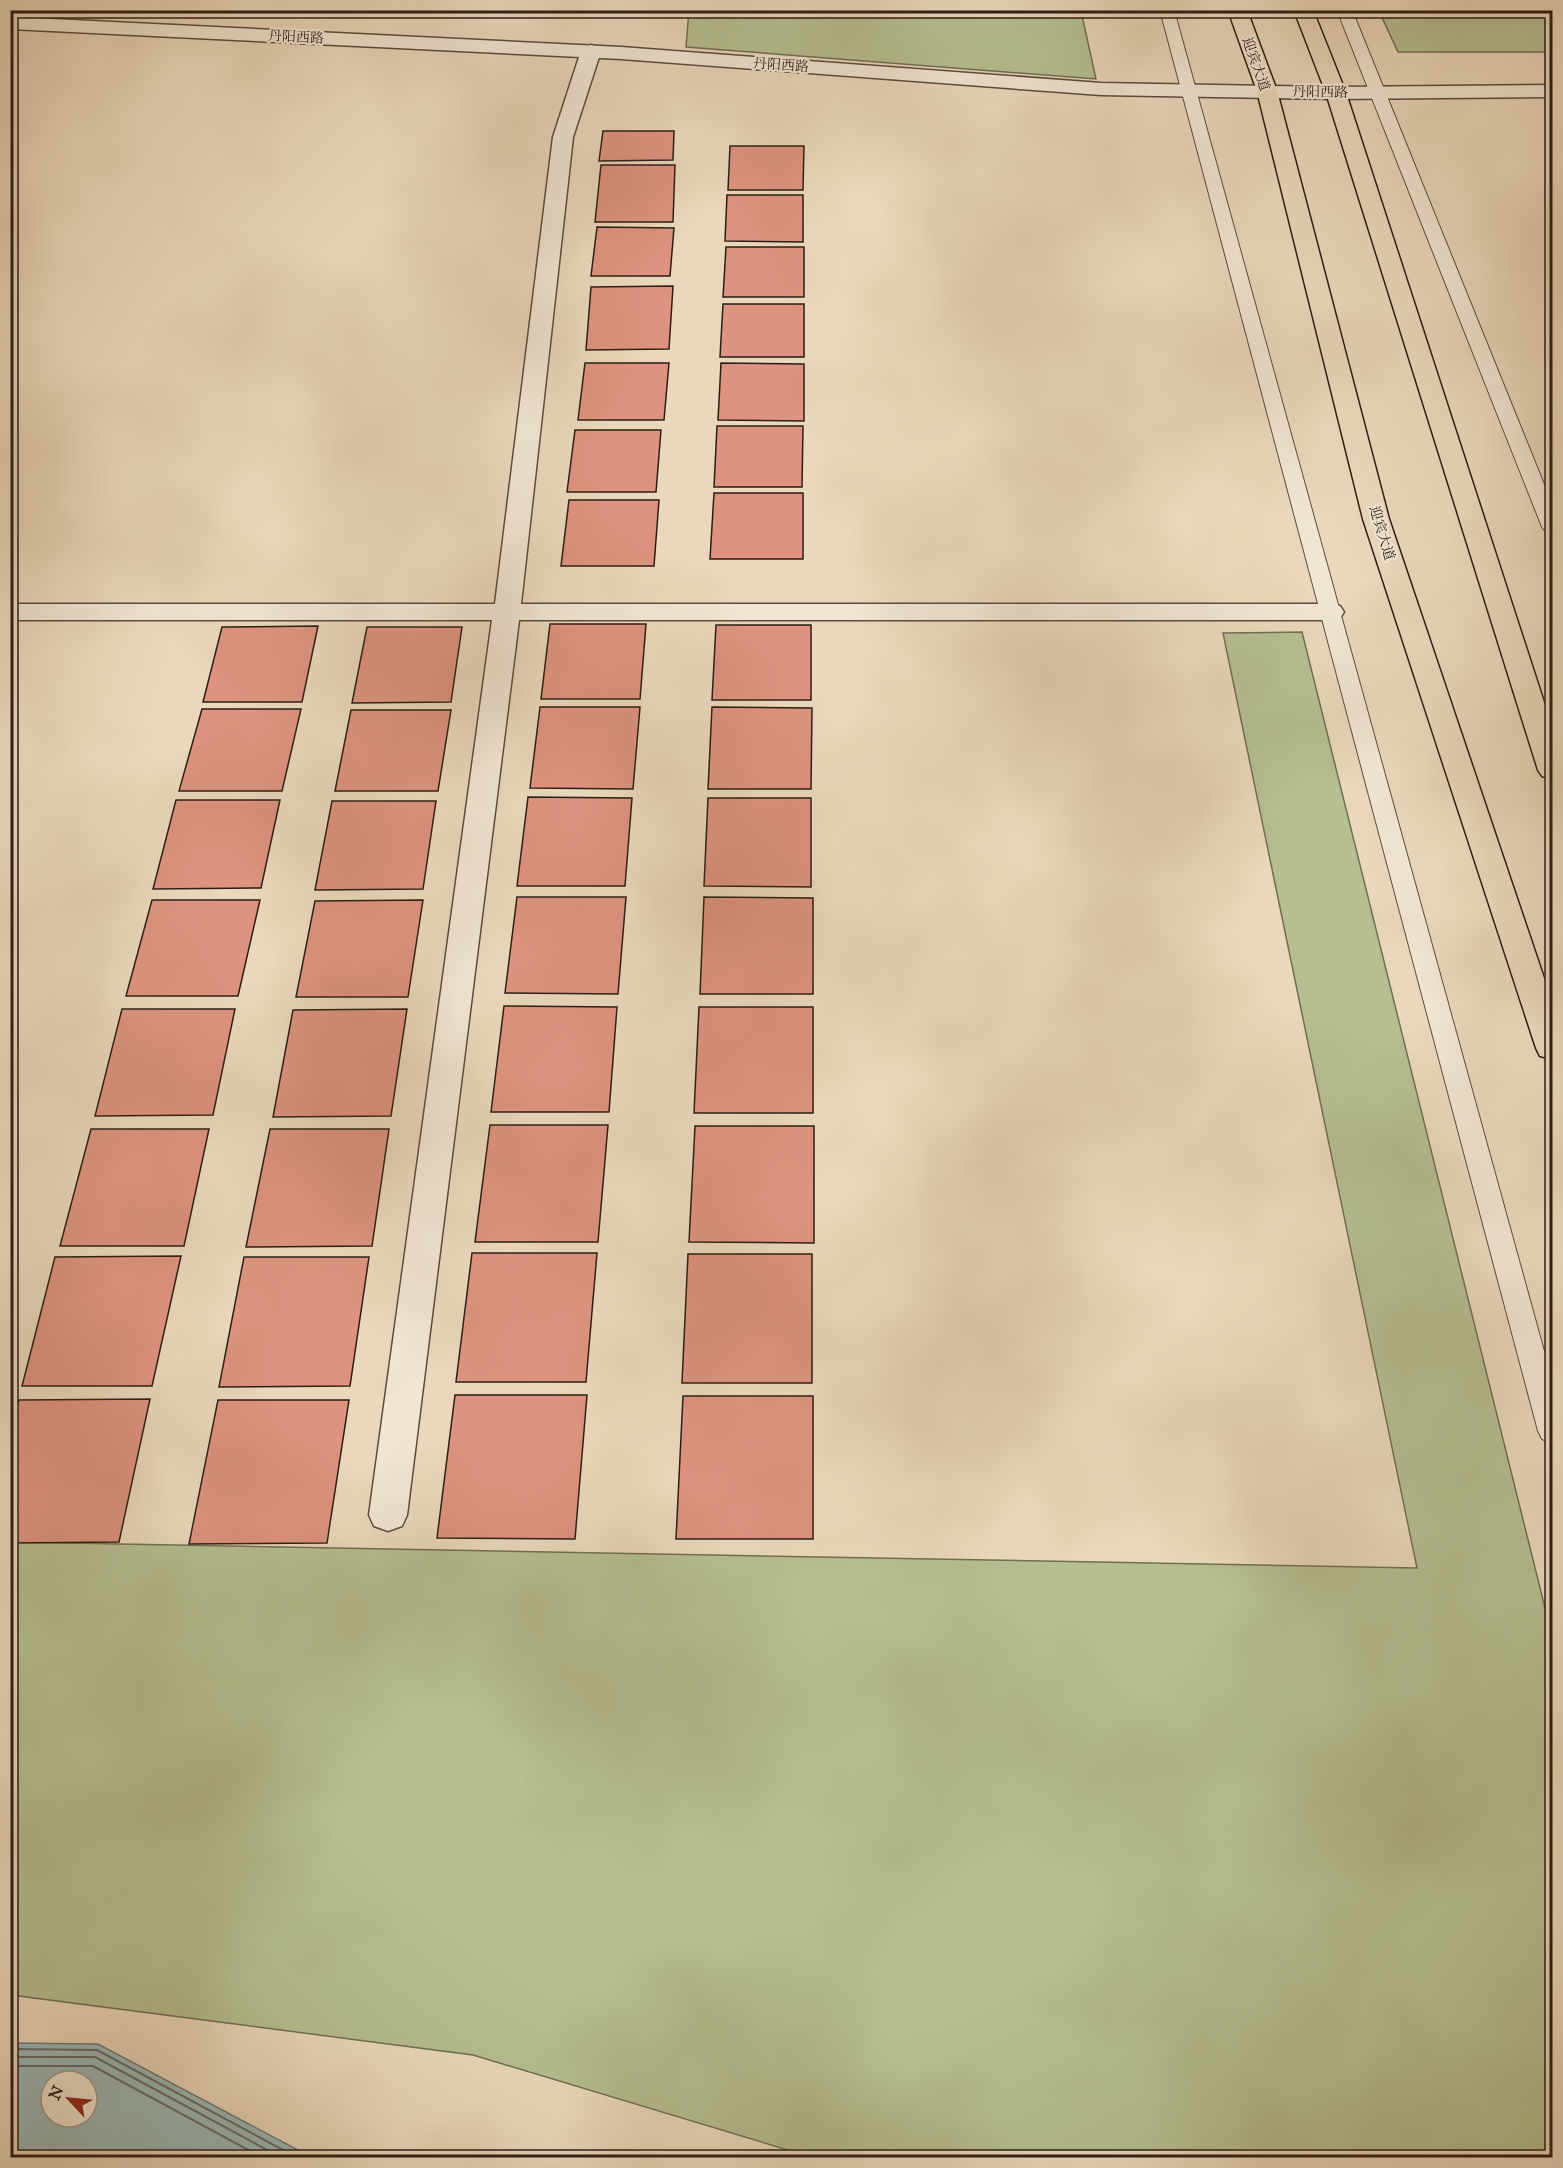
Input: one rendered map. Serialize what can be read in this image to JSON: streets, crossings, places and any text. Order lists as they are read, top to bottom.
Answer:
{
  "streets": {
    "main road": ["迎宾大道"],
    "street": ["丹阳西路"]
  },
  "crossings": [
    ["丹阳西路", "迎宾大道"]
  ],
  "north": "top left"
}
